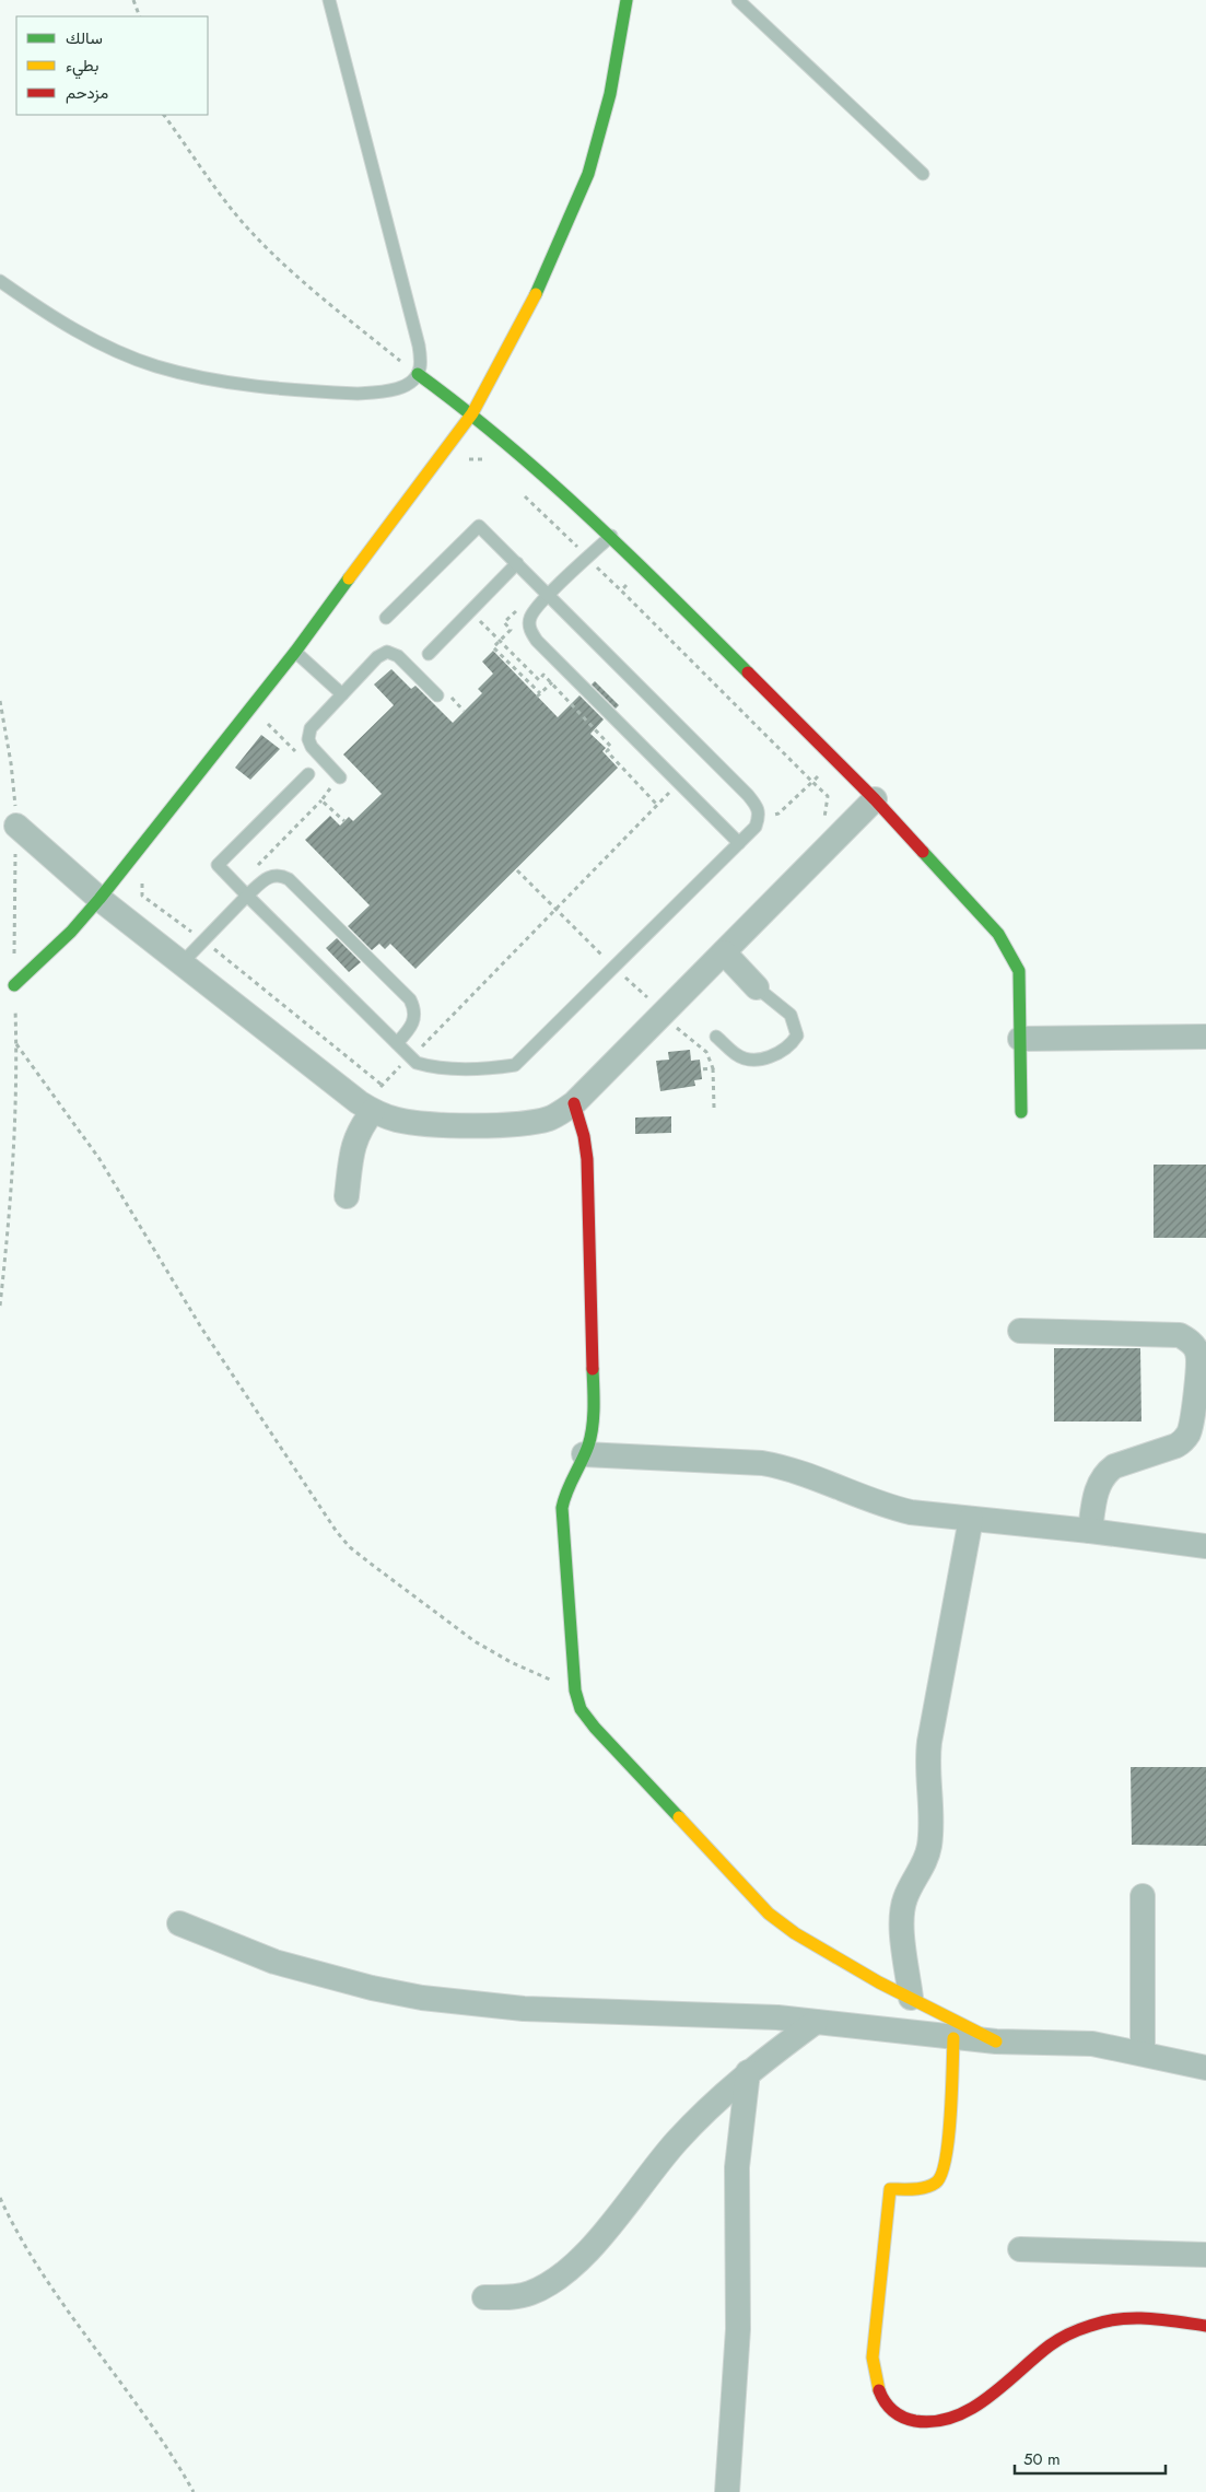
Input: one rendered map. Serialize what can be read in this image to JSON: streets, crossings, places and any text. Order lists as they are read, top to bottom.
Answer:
{
  "legend": ["سالك", "بطيء", "مزدحم"],
  "scale_bar": "50 m"
}
